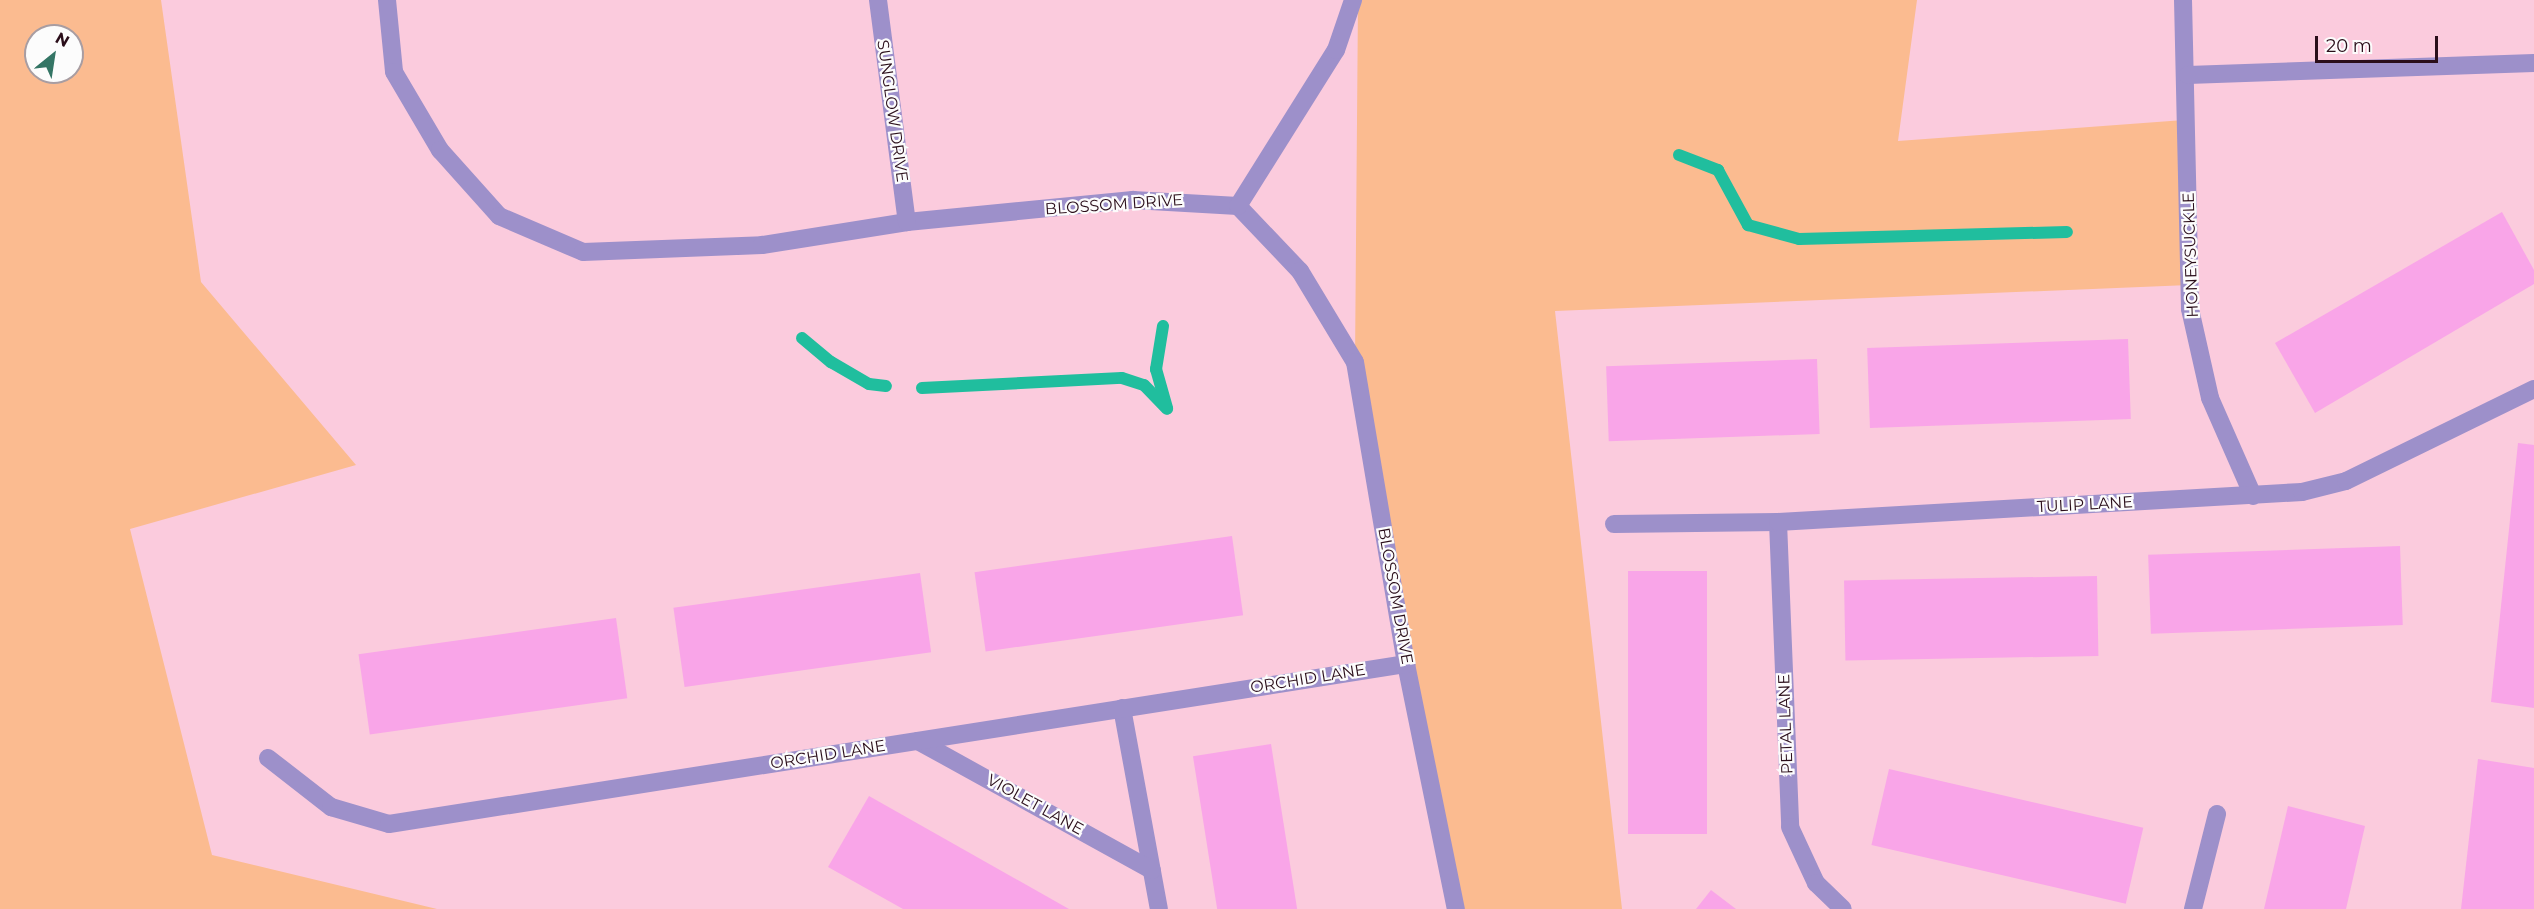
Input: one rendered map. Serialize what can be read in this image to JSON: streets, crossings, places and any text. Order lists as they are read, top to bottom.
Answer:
{
  "streets": {
    "street": [
      "SUNGLOW DRIVE",
      "BLOSSOM DRIVE",
      "HONEYSUCKLE",
      "TULIP LANE",
      "ORCHID LANE",
      "PETAL LANE",
      "VIOLET LANE"
    ]
  },
  "crossings": [
    ["SUNGLOW DRIVE", "BLOSSOM DRIVE"],
    ["BLOSSOM DRIVE", "ORCHID LANE"],
    ["HONEYSUCKLE", "TULIP LANE"],
    ["TULIP LANE", "PETAL LANE"],
    ["ORCHID LANE", "VIOLET LANE"]
  ],
  "scale_bar": "20 m",
  "north": "top right"
}
